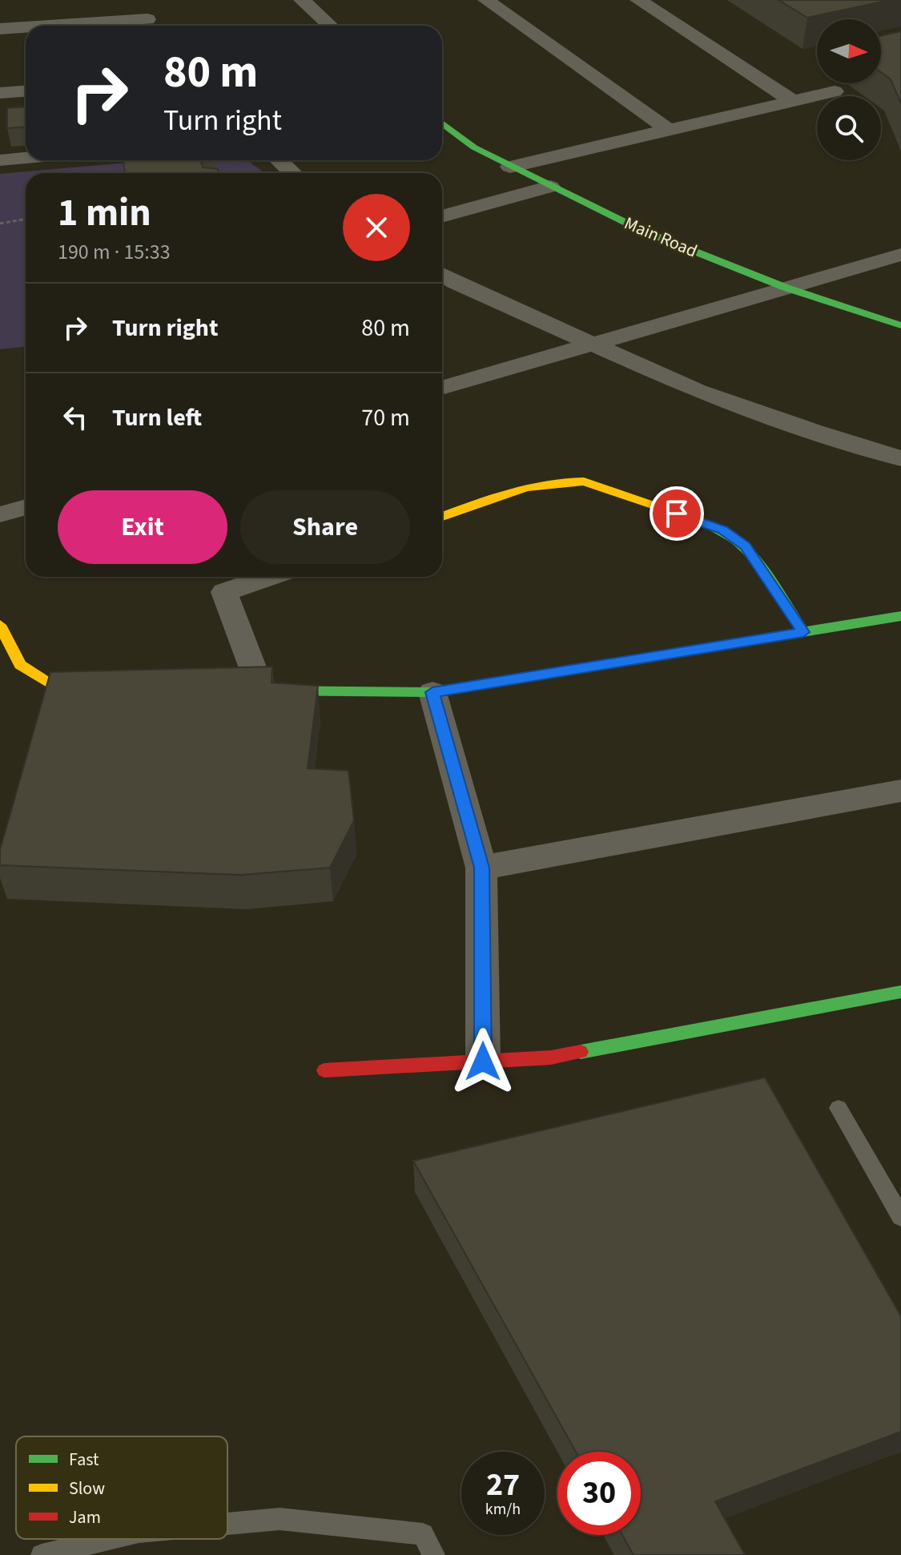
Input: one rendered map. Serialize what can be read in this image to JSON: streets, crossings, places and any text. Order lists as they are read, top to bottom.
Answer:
{
  "streets": {
    "street": ["Main Road"]
  },
  "legend": ["Fast", "Slow", "Jam"],
  "north": "right",
  "page": {
    "turn": ["80 m", "Turn right"],
    "heading": ["1 min", "190 m · 15:33"],
    "list": [
      {
        "name": "Turn right",
        "value": "80 m"
      },
      {
        "name": "Turn left",
        "value": "70 m"
      }
    ],
    "buttons": ["Exit", "Share"],
    "speed": "27 km/h",
    "limit": "30"
  }
}
